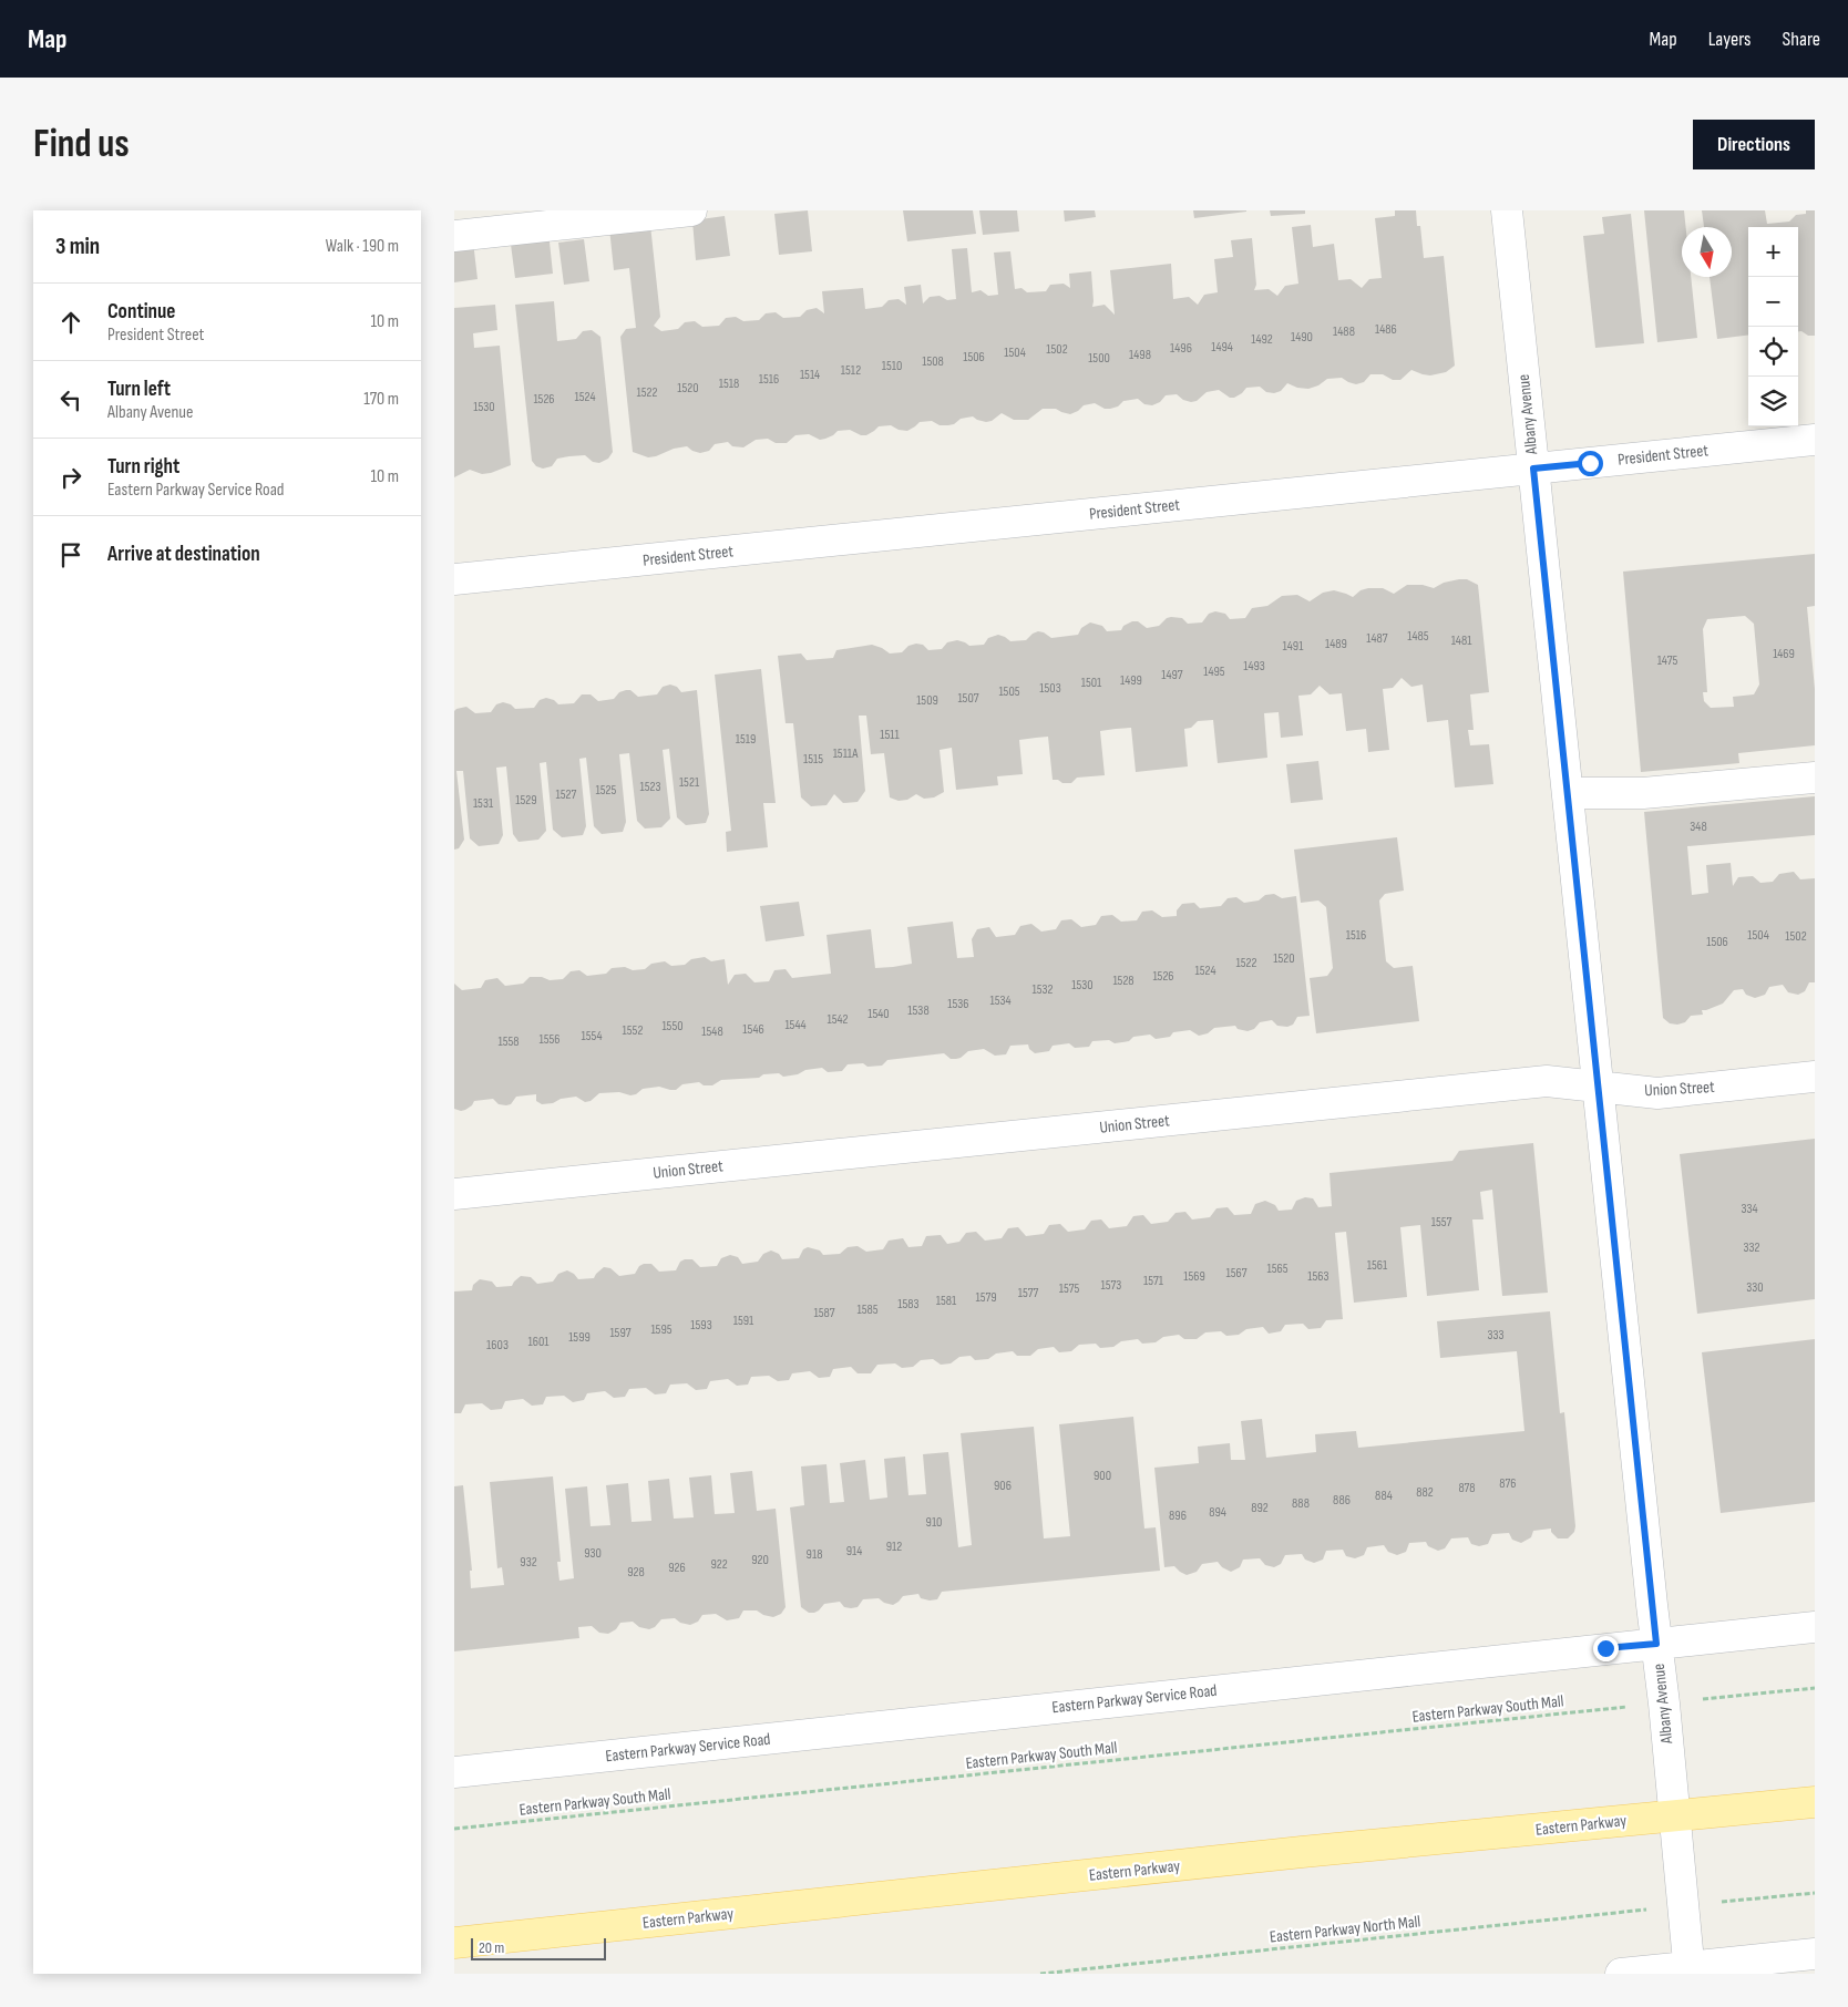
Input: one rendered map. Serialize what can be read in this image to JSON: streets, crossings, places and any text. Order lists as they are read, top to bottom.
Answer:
{
  "streets": {
    "main road": ["Eastern Parkway"],
    "street": [
      "Albany Avenue",
      "President Street",
      "Union Street",
      "Eastern Parkway Service Road"
    ],
    "path": ["Eastern Parkway South Mall", "Eastern Parkway North Mall"]
  },
  "crossings": [
    ["Albany Avenue", "President Street"],
    ["Albany Avenue", "Union Street"],
    ["Albany Avenue", "Eastern Parkway Service Road"],
    ["Albany Avenue", "Eastern Parkway"]
  ],
  "house_numbers": [
    "1486",
    "1488",
    "1490",
    "1492",
    "1494",
    "1496",
    "1502",
    "1504",
    "1498",
    "1506",
    "1500",
    "1508",
    "1510",
    "1512",
    "1514",
    "1516",
    "1518",
    "1520",
    "1522",
    "1524",
    "1526",
    "1530",
    "1485",
    "1487",
    "1481",
    "1489",
    "1491",
    "1469",
    "1475",
    "1493",
    "1495",
    "1497",
    "1499",
    "1501",
    "1503",
    "1505",
    "1507",
    "1509",
    "1511",
    "1519",
    "1511A",
    "1515",
    "1521",
    "1523",
    "1525",
    "1527",
    "1529",
    "1531",
    "348",
    "1516",
    "1504",
    "1502",
    "1506",
    "1520",
    "1522",
    "1524",
    "1526",
    "1528",
    "1530",
    "1532",
    "1534",
    "1536",
    "1538",
    "1540",
    "1542",
    "1544",
    "1550",
    "1546",
    "1552",
    "1548",
    "1554",
    "1556",
    "1558",
    "334",
    "1557",
    "332",
    "1561",
    "1565",
    "1567",
    "1569",
    "1563",
    "1571",
    "1573",
    "330",
    "1575",
    "1577",
    "1579",
    "1581",
    "1583",
    "1585",
    "1587",
    "1591",
    "1593",
    "1595",
    "1597",
    "333",
    "1599",
    "1601",
    "1603",
    "900",
    "876",
    "906",
    "878",
    "882",
    "884",
    "886",
    "888",
    "892",
    "894",
    "896",
    "910",
    "912",
    "914",
    "930",
    "918",
    "920",
    "932",
    "922",
    "926",
    "928"
  ],
  "scale_bar": "20 m",
  "north": "bottom",
  "page": {
    "header": "Map",
    "nav": ["Map", "Layers", "Share"],
    "buttons": "Directions",
    "title": "Find us",
    "heading": ["3 min", "Walk · 190 m"],
    "map_buttons": ["+", "−"],
    "list": [
      ["Continue", "President Street", "10 m"],
      ["Turn left", "Albany Avenue", "170 m"],
      ["Turn right", "Eastern Parkway Service Road", "10 m"],
      "Arrive at destination"
    ],
    "scale": "20 m"
  }
}
